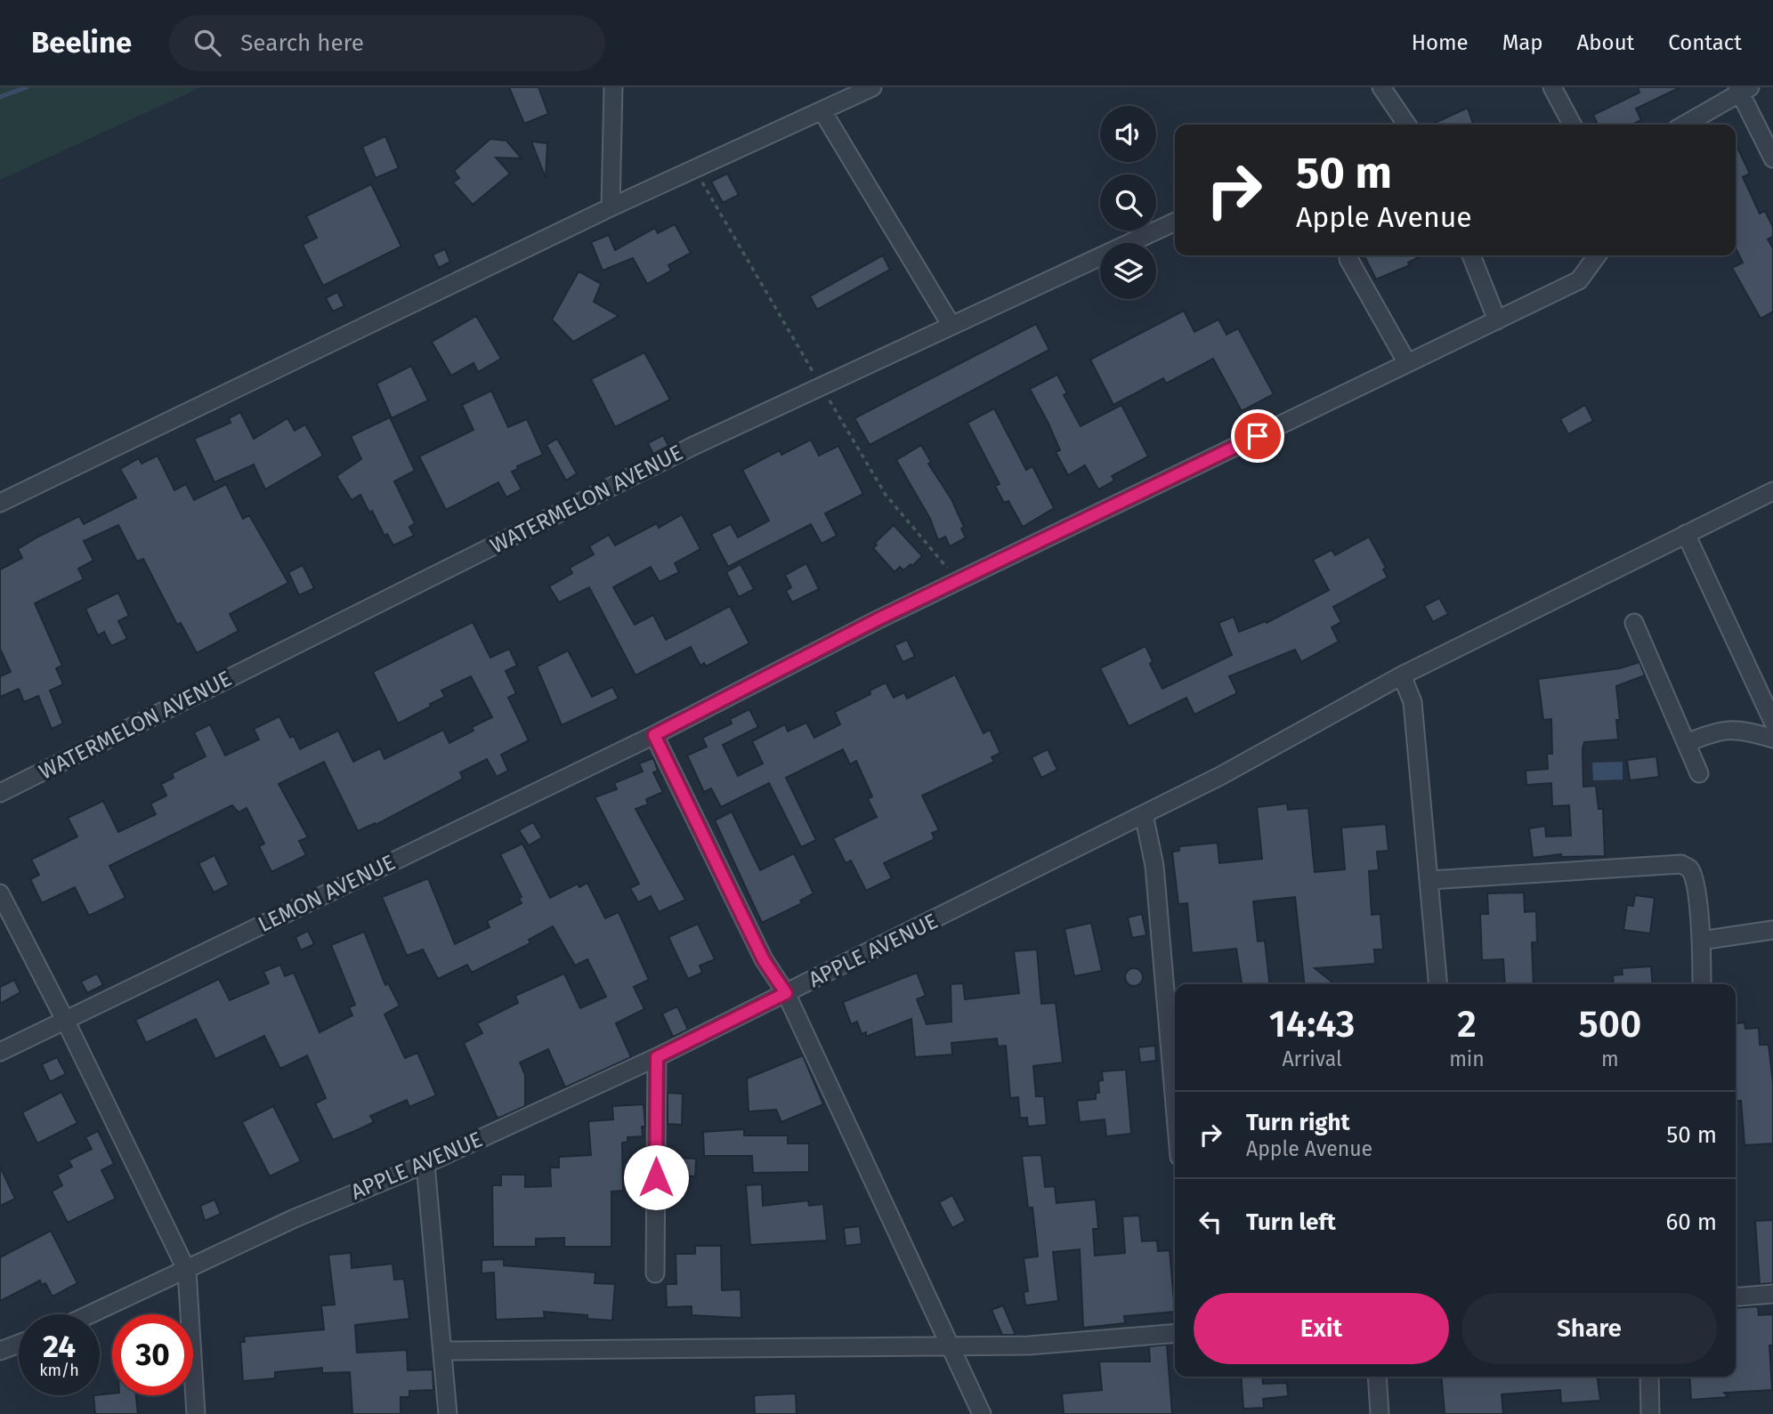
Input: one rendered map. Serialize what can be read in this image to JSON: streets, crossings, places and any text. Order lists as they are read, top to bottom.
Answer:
{
  "streets": {
    "street": ["WATERMELON AVENUE", "LEMON AVENUE", "APPLE AVENUE"]
  },
  "page": {
    "header": "Beeline",
    "search": "Search here",
    "nav": [
      "Home",
      "Map",
      "About",
      "Contact"
    ],
    "turn": ["50 m", "Apple Avenue"],
    "eta": [
      "14:43",
      "Arrival",
      "2",
      "min",
      "500",
      "m"
    ],
    "list": [
      {
        "name": "Turn right",
        "note": "Apple Avenue",
        "value": "50 m"
      },
      {
        "name": "Turn left",
        "value": "60 m"
      }
    ],
    "buttons": ["Exit", "Share"],
    "speed": "24 km/h",
    "limit": "30"
  }
}
